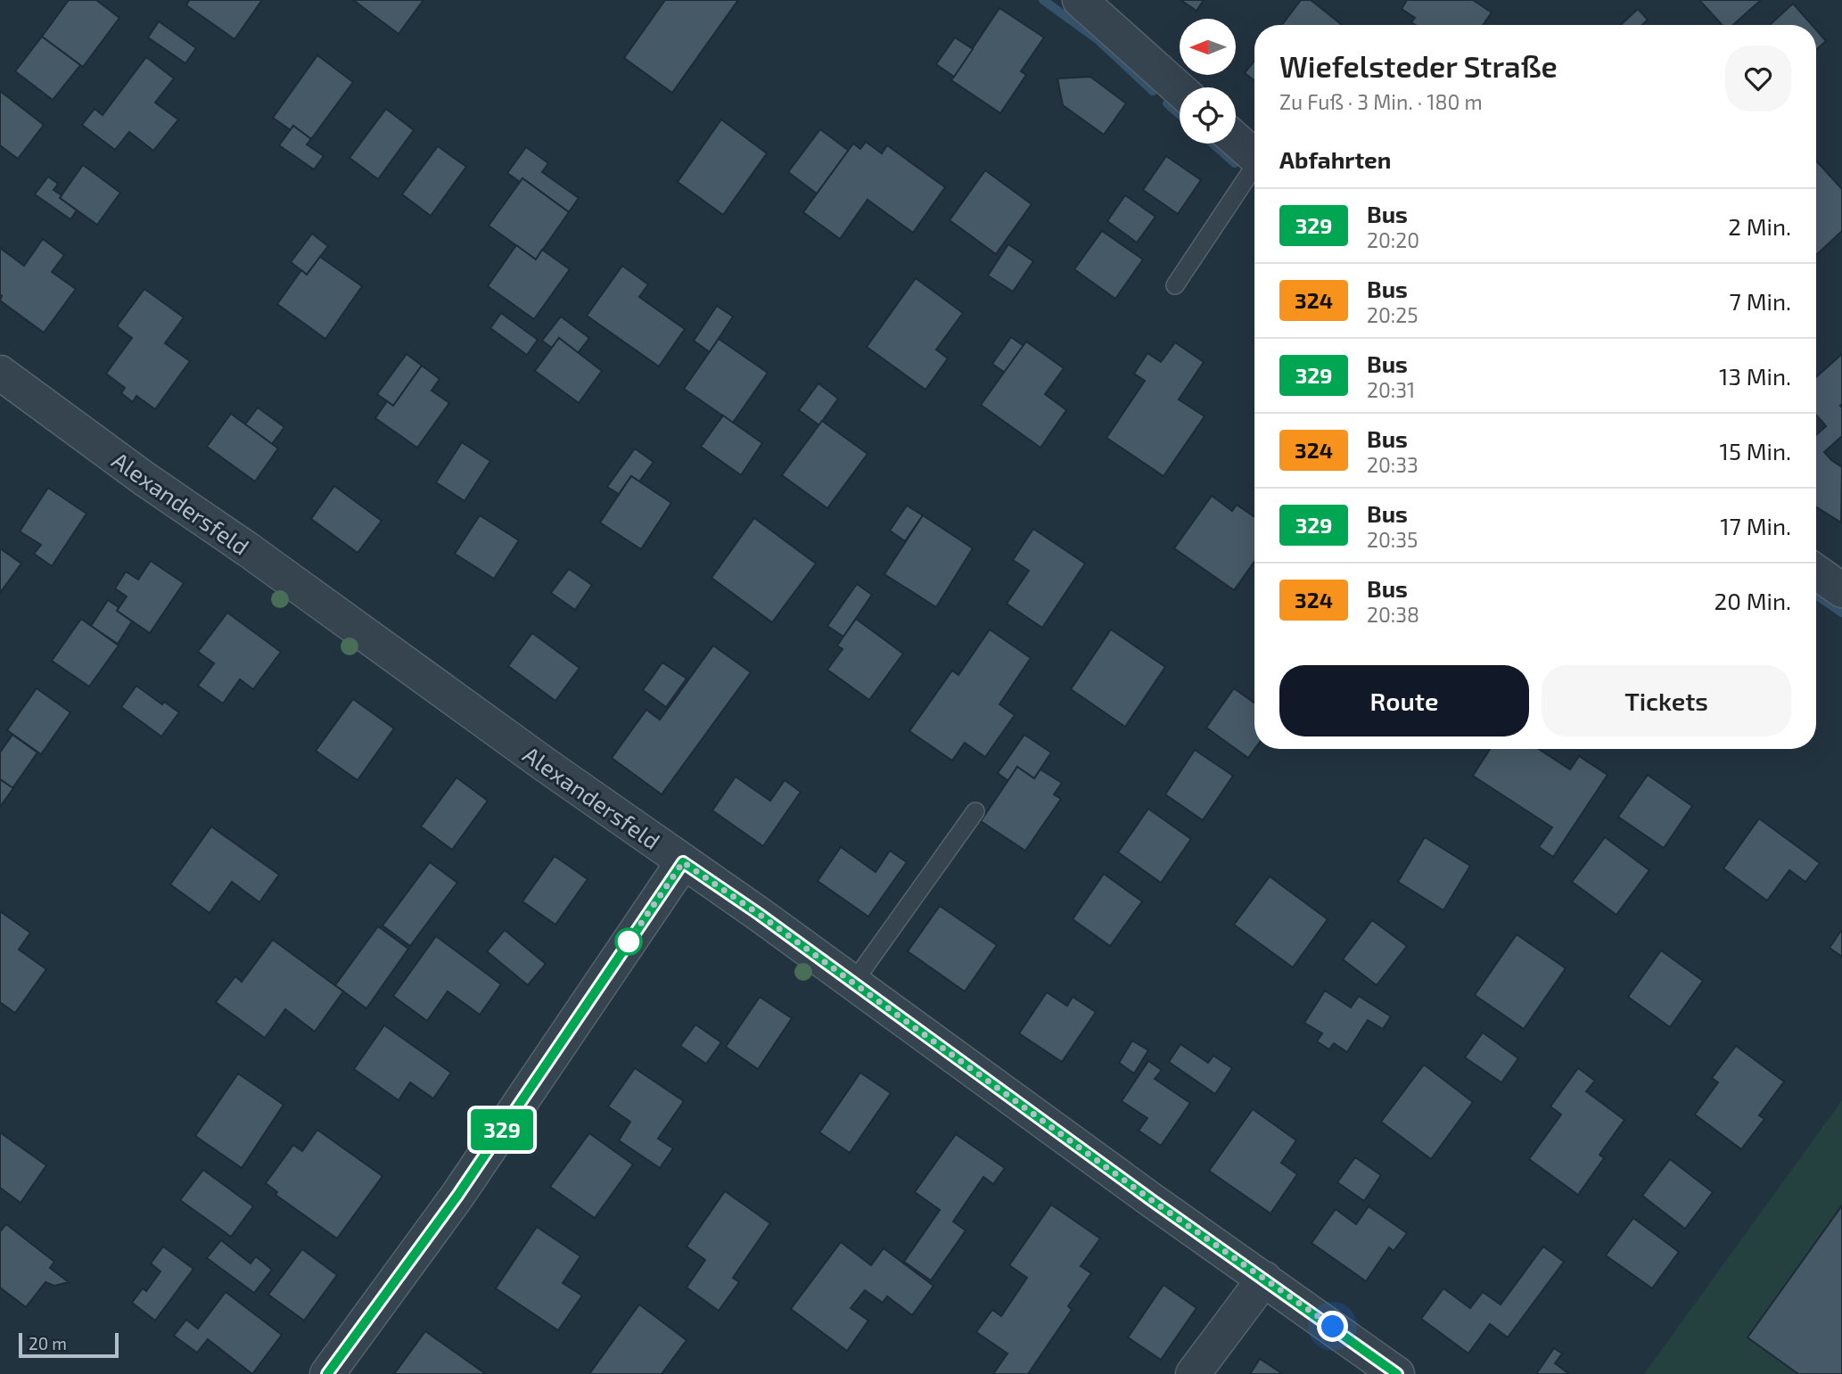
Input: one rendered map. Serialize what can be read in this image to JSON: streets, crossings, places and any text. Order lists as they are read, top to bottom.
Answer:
{
  "streets": {
    "street": ["Alexandersfeld"]
  },
  "lines": ["bus line 329"],
  "scale_bar": "20 m",
  "north": "left",
  "page": {
    "on_map": "329",
    "heading": [
      ["Wiefelsteder Straße", "Zu Fuß · 3 Min. · 180 m"],
      "Abfahrten"
    ],
    "list": [
      {
        "mark": "329",
        "name": "Bus",
        "note": "20:20",
        "value": "2 Min."
      },
      {
        "mark": "324",
        "name": "Bus",
        "note": "20:25",
        "value": "7 Min."
      },
      {
        "mark": "329",
        "name": "Bus",
        "note": "20:31",
        "value": "13 Min."
      },
      {
        "mark": "324",
        "name": "Bus",
        "note": "20:33",
        "value": "15 Min."
      },
      {
        "mark": "329",
        "name": "Bus",
        "note": "20:35",
        "value": "17 Min."
      },
      {
        "mark": "324",
        "name": "Bus",
        "note": "20:38",
        "value": "20 Min."
      }
    ],
    "buttons": ["Route", "Tickets"],
    "scale": "20 m"
  }
}
